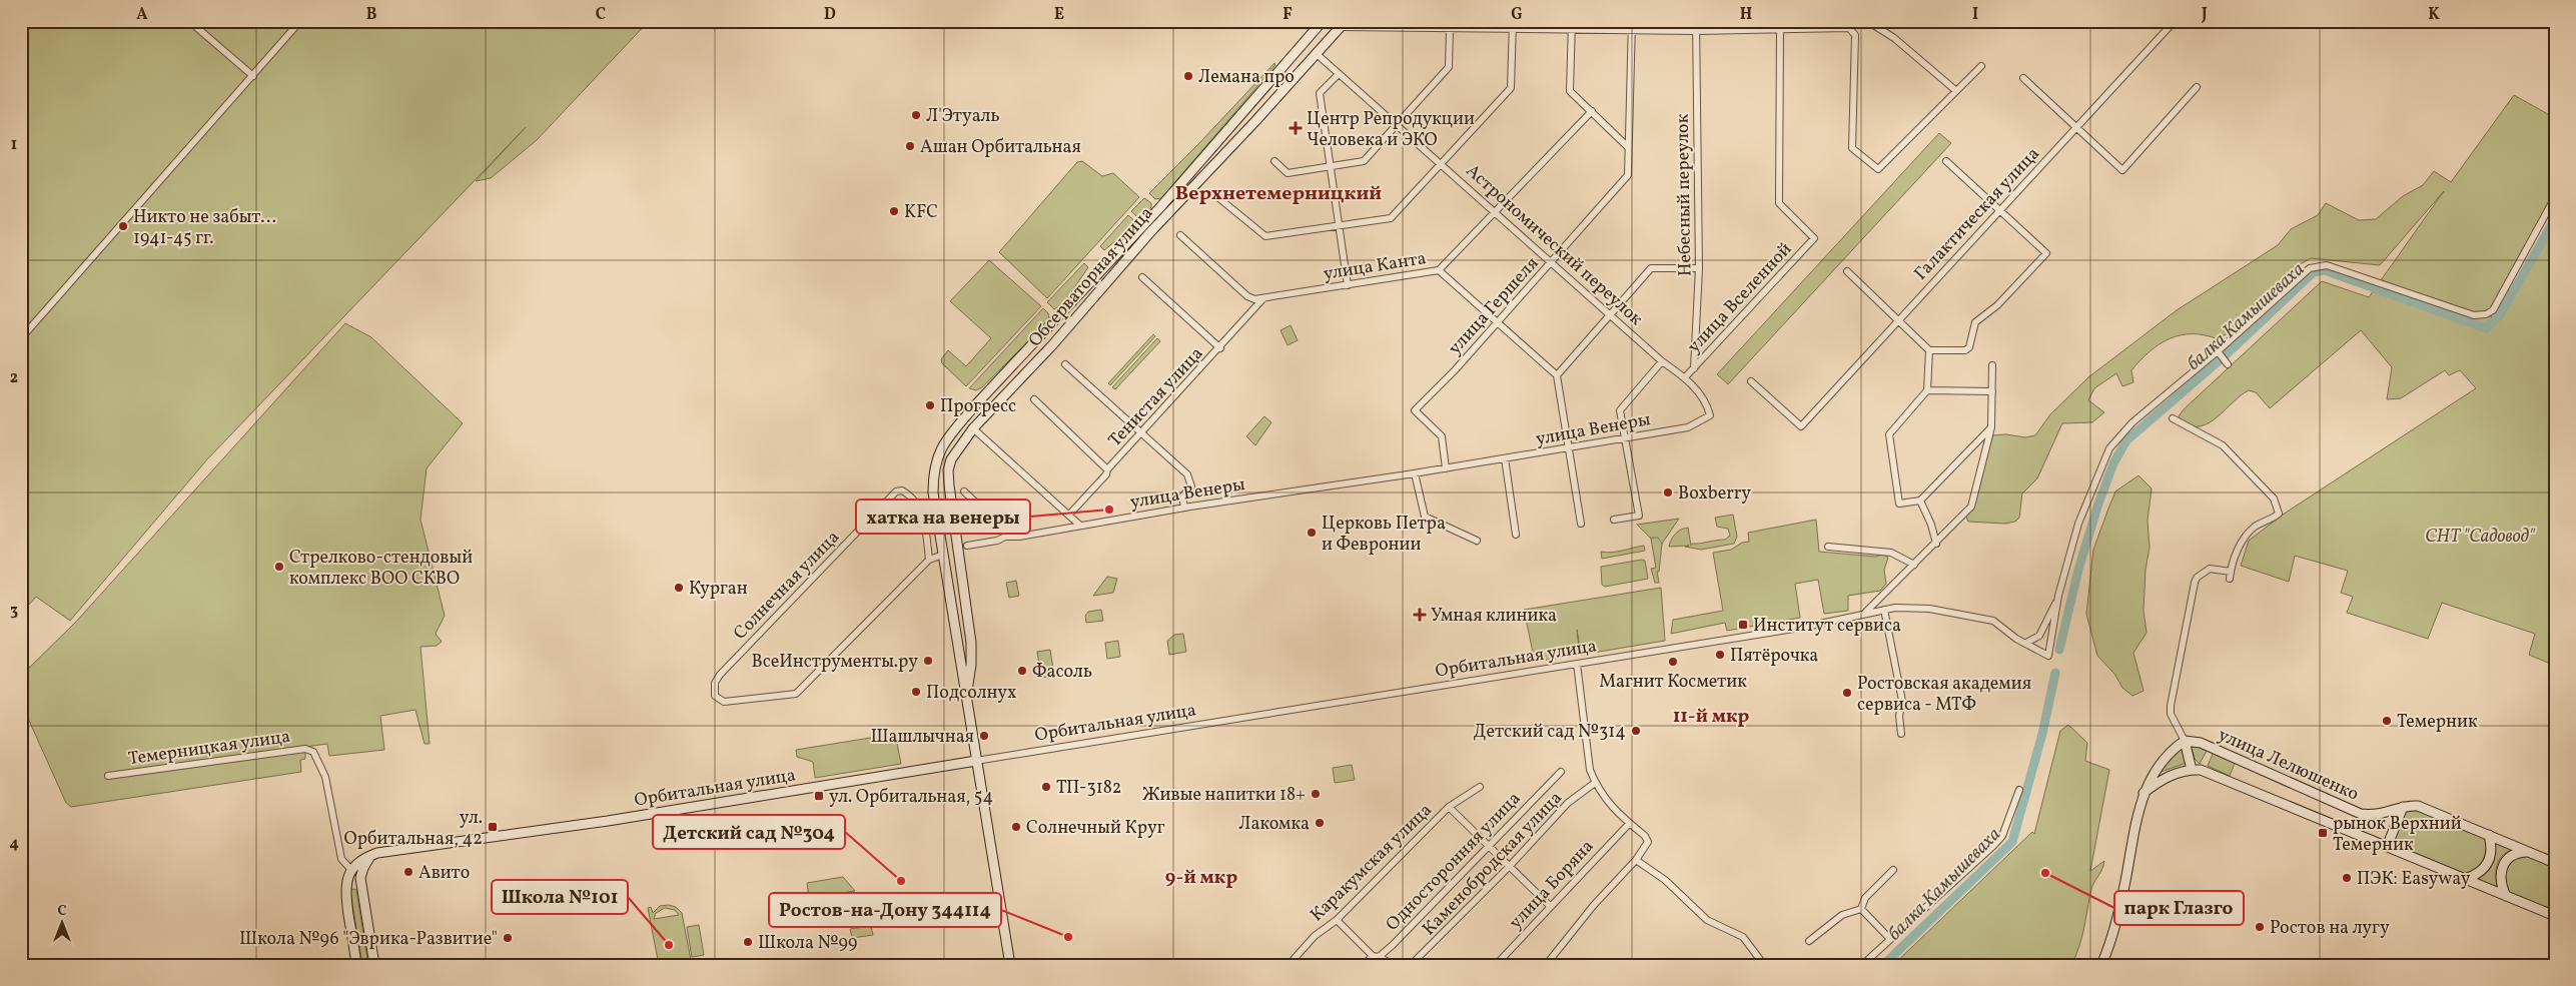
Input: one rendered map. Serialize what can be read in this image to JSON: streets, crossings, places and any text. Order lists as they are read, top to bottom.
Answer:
{
  "streets": {
    "main road": ["Обсерваторная улица", "Орбитальная улица", "улица Лелюшенко"],
    "street": [
      "Небесный переулок",
      "Галактическая улица",
      "Астрономический переулок",
      "улица Канта",
      "улица Вселенной",
      "улица Гершеля",
      "Тенистая улица",
      "улица Венеры",
      "Солнечная улица",
      "Темерницкая улица",
      "Односторонняя улица",
      "Каракумская улица",
      "Каменобродская улица",
      "улица Боряна"
    ]
  },
  "crossings": [
    ["Небесный переулок", "улица Вселенной"],
    ["Астрономический переулок", "улица Канта"],
    ["Астрономический переулок", "Обсерваторная улица"],
    ["Астрономический переулок", "улица Вселенной"],
    ["Астрономический переулок", "улица Гершеля"],
    ["Астрономический переулок", "улица Венеры"],
    ["улица Канта", "Тенистая улица"],
    ["Обсерваторная улица", "Орбитальная улица"],
    ["улица Вселенной", "улица Венеры"],
    ["улица Гершеля", "улица Венеры"]
  ],
  "districts": ["Верхнетемерницкий", "11-й мкр", "9-й мкр"],
  "water": ["балка Камышеваха"],
  "parks": ["СНТ \"Садовод\""],
  "places": {
    "other": [
      "Лемана про",
      "Л'Этуаль",
      "Ашан Орбитальная",
      "KFC",
      "Никто не забыт... 1941-45 гг.",
      "Прогресс",
      "Boxberry",
      "хатка на венеры",
      "Церковь Петра и Февронии",
      "Стрелково-стендовый комплекс ВОО СКВО",
      "Курган",
      "Пятёрочка",
      "ВсеИнструменты.ру",
      "Магнит Косметик",
      "Фасоль",
      "Подсолнух",
      "Ростовская академия сервиса - МТФ",
      "Темерник",
      "Детский сад №314",
      "Шашлычная",
      "ТП-3182",
      "Живые напитки 18+",
      "Лакомка",
      "Солнечный Круг",
      "Авито",
      "парк Глазго",
      "ПЭК: Easyway",
      "Детский сад №304",
      "Ростов на лугу",
      "Ростов-на-Дону 344114",
      "Школа №96 \"Эврика-Развитие\"",
      "Школа №99",
      "Школа №101"
    ],
    "health": ["Центр Репродукции Человека и ЭКО", "Умная клиника"],
    "transit": [
      "Институт сервиса",
      "ул. Орбитальная, 54",
      "ул. Орбитальная, 42",
      "рынок Верхний Темерник"
    ]
  },
  "north": "top",
  "grid": {
    "columns": [
      "A",
      "B",
      "C",
      "D",
      "E",
      "F",
      "G",
      "H",
      "I",
      "J",
      "K"
    ],
    "rows": [
      "1",
      "2",
      "3",
      "4"
    ]
  }
}
